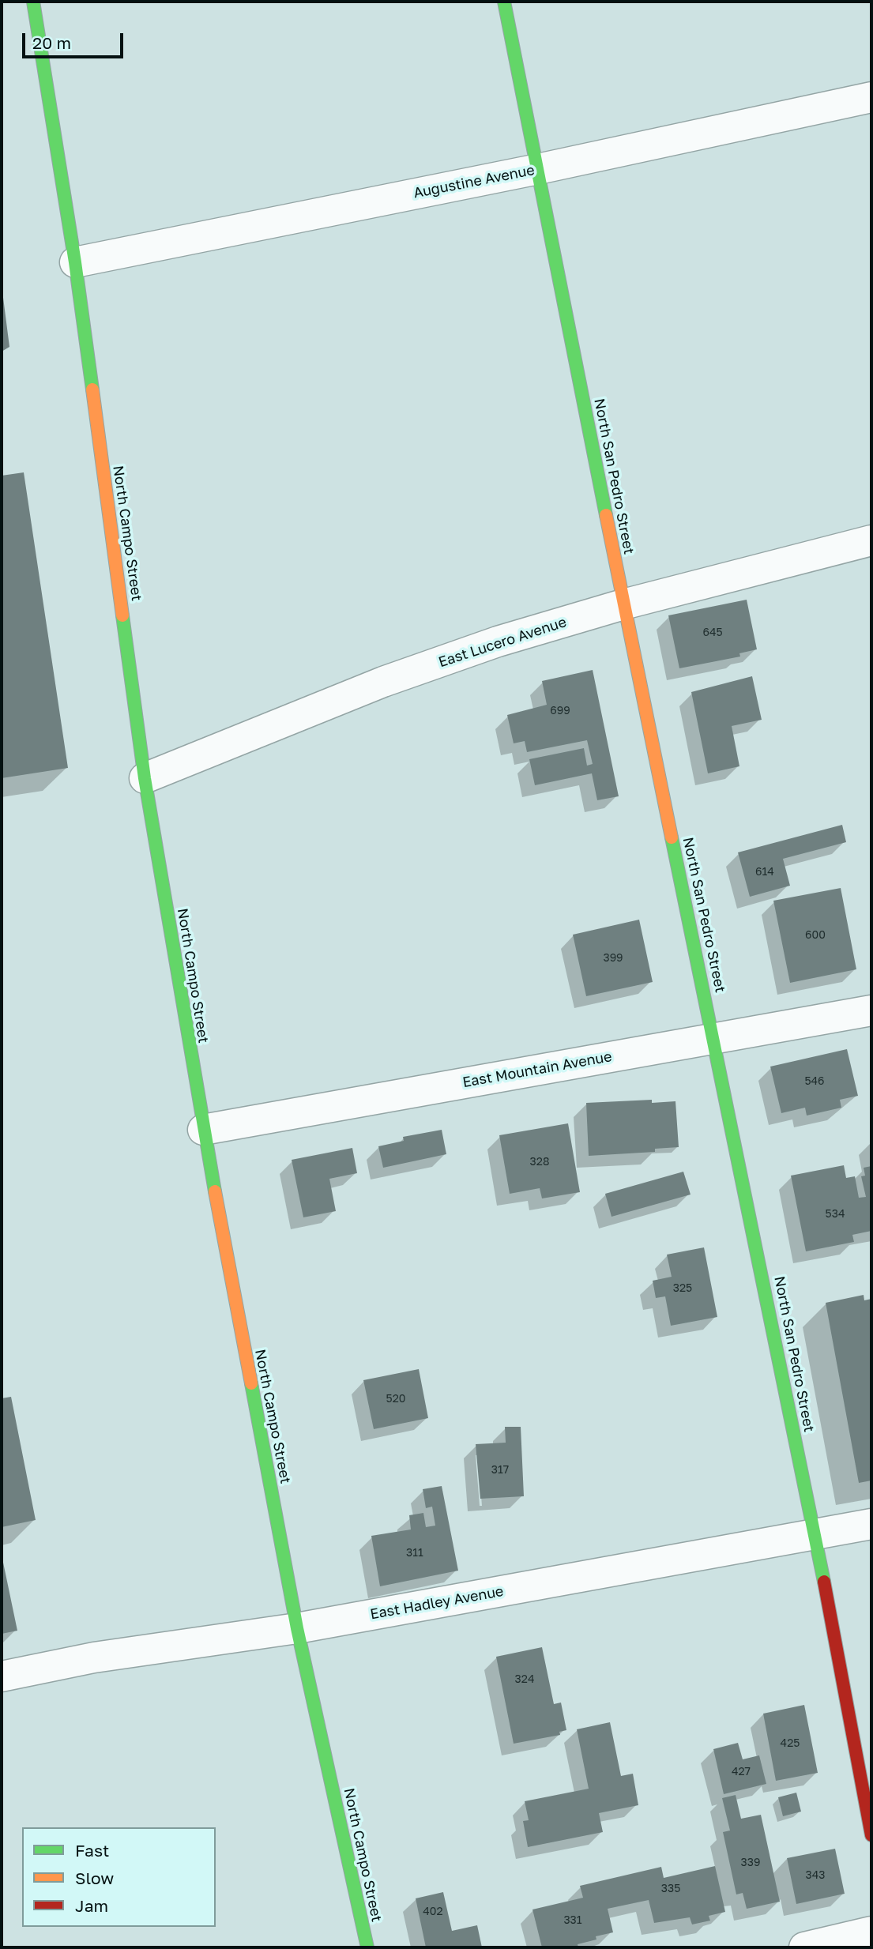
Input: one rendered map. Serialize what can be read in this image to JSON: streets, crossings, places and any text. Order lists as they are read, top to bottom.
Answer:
{
  "streets": {
    "street": [
      "Augustine Avenue",
      "North San Pedro Street",
      "North Campo Street",
      "East Lucero Avenue",
      "East Mountain Avenue",
      "East Hadley Avenue"
    ]
  },
  "crossings": [
    ["Augustine Avenue", "North San Pedro Street"],
    ["Augustine Avenue", "North Campo Street"],
    ["North San Pedro Street", "East Lucero Avenue"],
    ["North San Pedro Street", "East Mountain Avenue"],
    ["North San Pedro Street", "East Hadley Avenue"],
    ["North Campo Street", "East Lucero Avenue"],
    ["North Campo Street", "East Mountain Avenue"],
    ["North Campo Street", "East Hadley Avenue"]
  ],
  "house_numbers": [
    "645",
    "699",
    "614",
    "600",
    "399",
    "546",
    "328",
    "534",
    "325",
    "520",
    "317",
    "311",
    "324",
    "425",
    "427",
    "339",
    "343",
    "335",
    "402",
    "331"
  ],
  "legend": ["Fast", "Slow", "Jam"],
  "scale_bar": "20 m"
}
